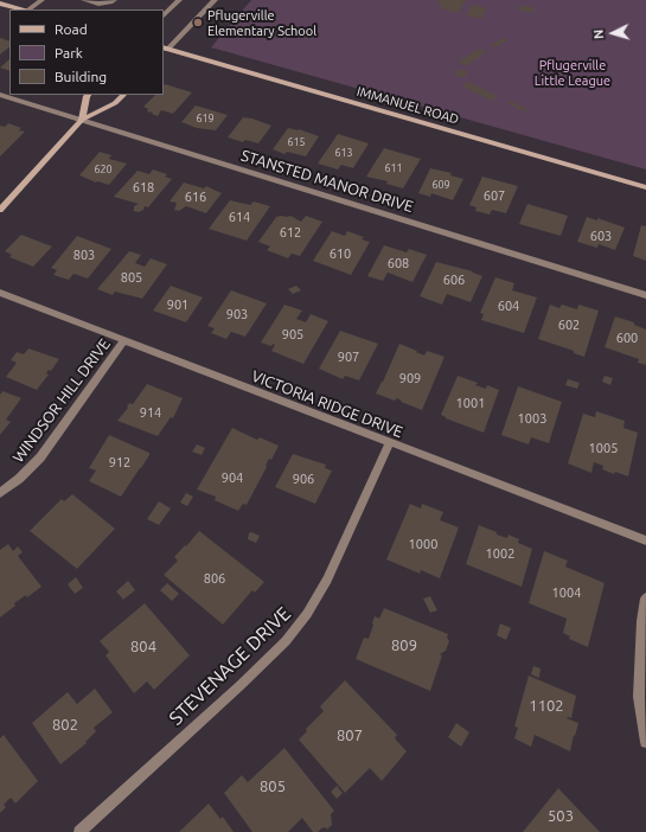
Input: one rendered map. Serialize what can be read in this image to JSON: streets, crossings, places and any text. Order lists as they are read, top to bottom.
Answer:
{
  "streets": {
    "street": [
      "IMMANUEL ROAD",
      "STANSTED MANOR DRIVE",
      "WINDSOR HILL DRIVE",
      "VICTORIA RIDGE DRIVE",
      "STEVENAGE DRIVE"
    ]
  },
  "crossings": [
    ["WINDSOR HILL DRIVE", "VICTORIA RIDGE DRIVE"],
    ["VICTORIA RIDGE DRIVE", "STEVENAGE DRIVE"]
  ],
  "parks": ["Pflugerville Little League"],
  "places": ["Pflugerville Elementary School"],
  "house_numbers": [
    "619",
    "615",
    "613",
    "611",
    "620",
    "609",
    "618",
    "607",
    "616",
    "614",
    "612",
    "603",
    "610",
    "803",
    "608",
    "805",
    "606",
    "901",
    "604",
    "903",
    "602",
    "905",
    "600",
    "907",
    "909",
    "1001",
    "914",
    "1003",
    "1005",
    "912",
    "904",
    "906",
    "1000",
    "1002",
    "806",
    "1004",
    "809",
    "804",
    "1102",
    "802",
    "807",
    "805",
    "503"
  ],
  "legend": ["Road", "Park", "Building"],
  "north": "left"
}
